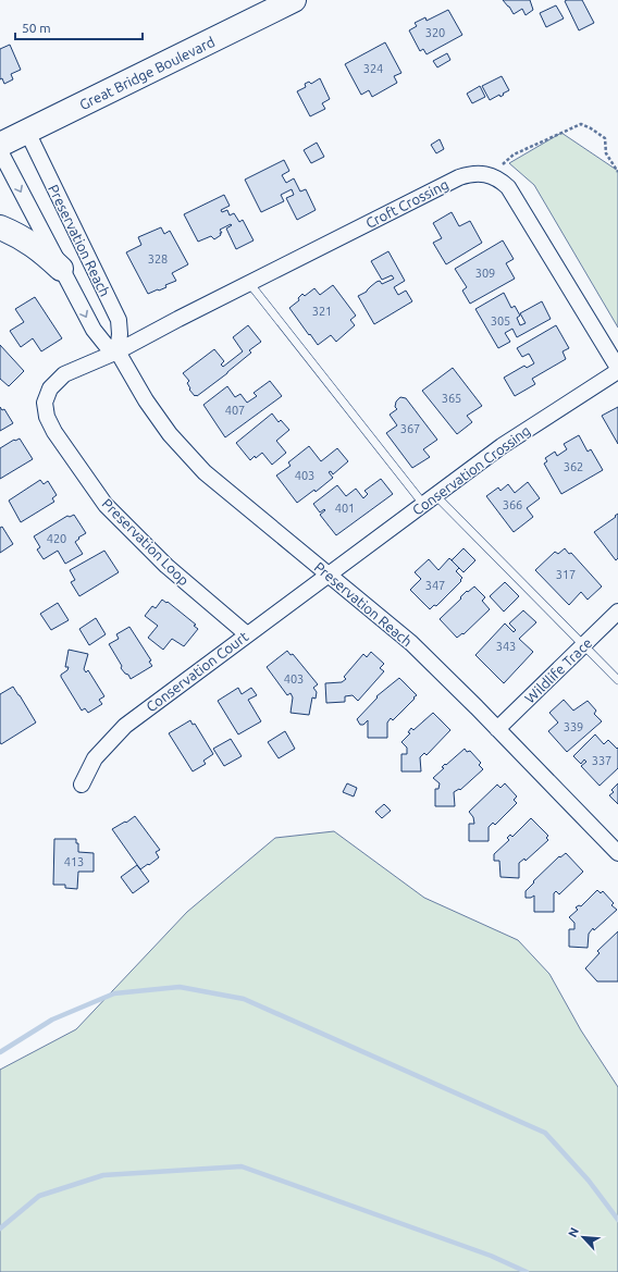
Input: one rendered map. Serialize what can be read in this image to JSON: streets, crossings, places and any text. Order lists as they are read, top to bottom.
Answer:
{
  "streets": {
    "main road": ["Great Bridge Boulevard"],
    "street": [
      "Croft Crossing",
      "Preservation Reach",
      "Conservation Crossing",
      "Preservation Loop",
      "Wildlife Trace",
      "Conservation Court"
    ]
  },
  "crossings": [
    ["Great Bridge Boulevard", "Preservation Reach"],
    ["Croft Crossing", "Preservation Reach"],
    ["Croft Crossing", "Preservation Loop"],
    ["Preservation Reach", "Conservation Crossing"],
    ["Preservation Reach", "Preservation Loop"],
    ["Preservation Reach", "Wildlife Trace"],
    ["Preservation Reach", "Conservation Court"],
    ["Conservation Crossing", "Conservation Court"],
    ["Preservation Loop", "Conservation Court"]
  ],
  "house_numbers": [
    "320",
    "324",
    "328",
    "309",
    "321",
    "305",
    "365",
    "407",
    "367",
    "362",
    "403",
    "366",
    "401",
    "420",
    "317",
    "347",
    "343",
    "403",
    "339",
    "337",
    "413"
  ],
  "scale_bar": "50 m",
  "north": "top left"
}
